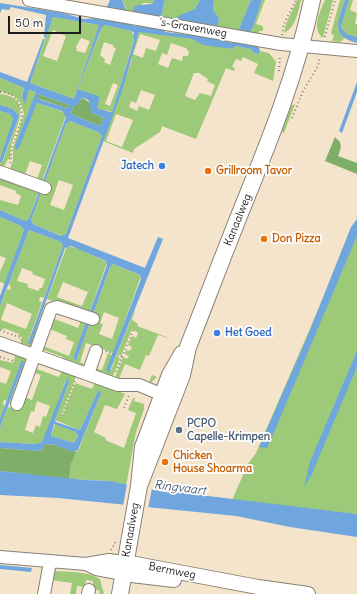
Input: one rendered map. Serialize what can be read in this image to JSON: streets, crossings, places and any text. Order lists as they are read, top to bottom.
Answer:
{
  "streets": {
    "main road": ["Kanaalweg"],
    "street": ["'s-Gravenweg", "Bermweg"]
  },
  "crossings": [
    ["'s-Gravenweg", "Kanaalweg"],
    ["Kanaalweg", "Bermweg"]
  ],
  "water": ["Ringvaart"],
  "places": [
    "Jatech",
    "Grillroom Tavor",
    "Don Pizza",
    "Het Goed",
    "PCPO Capelle-Krimpen",
    "Chicken House Shoarma"
  ],
  "scale_bar": "50 m"
}
